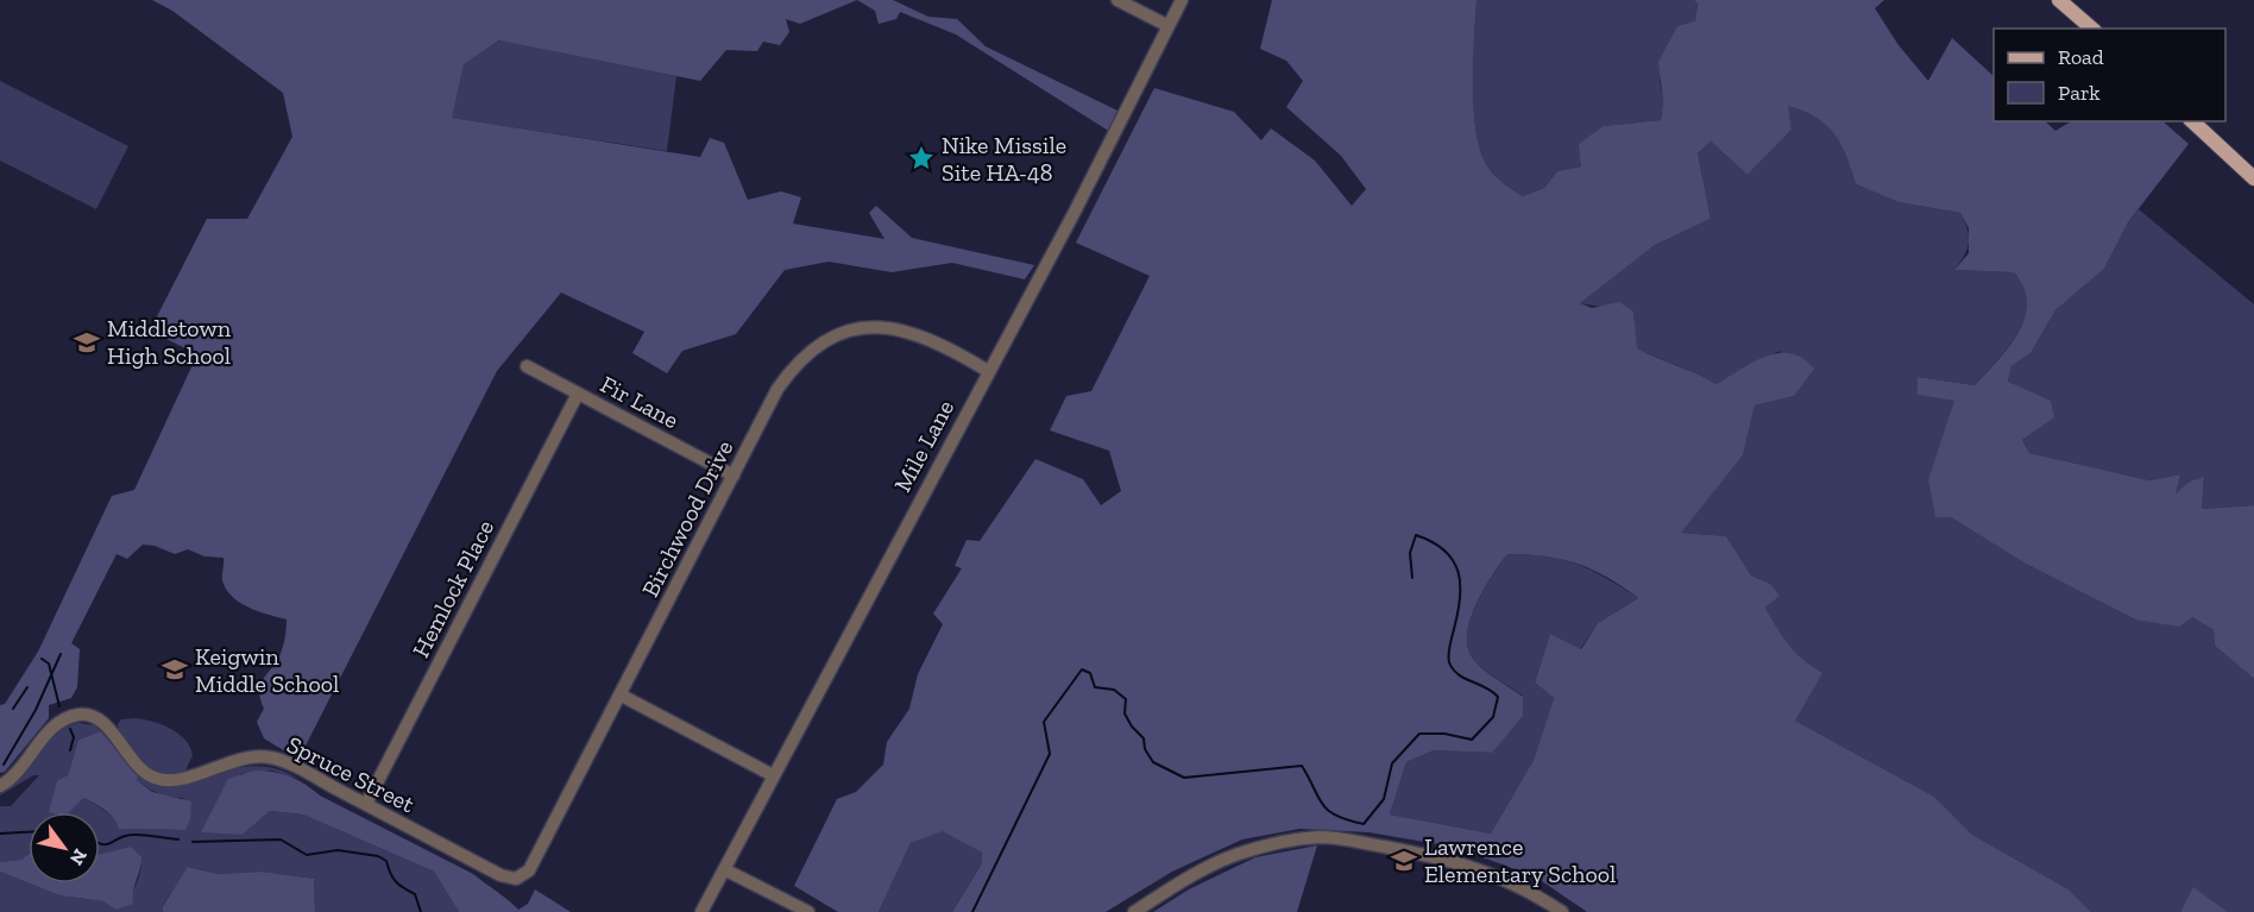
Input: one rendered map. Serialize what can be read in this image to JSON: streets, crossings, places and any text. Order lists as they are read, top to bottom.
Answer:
{
  "streets": {
    "street": [
      "Fir Lane",
      "Mile Lane",
      "Birchwood Drive",
      "Hemlock Place",
      "Spruce Street"
    ]
  },
  "crossings": [
    ["Fir Lane", "Birchwood Drive"],
    ["Fir Lane", "Hemlock Place"],
    ["Mile Lane", "Birchwood Drive"],
    ["Birchwood Drive", "Spruce Street"],
    ["Hemlock Place", "Spruce Street"]
  ],
  "places": {
    "place": ["Nike Missile Site HA-48"],
    "school or university": ["Middletown High School", "Keigwin Middle School", "Lawrence Elementary School"]
  },
  "legend": ["Road", "Park"],
  "north": "bottom right"
}
